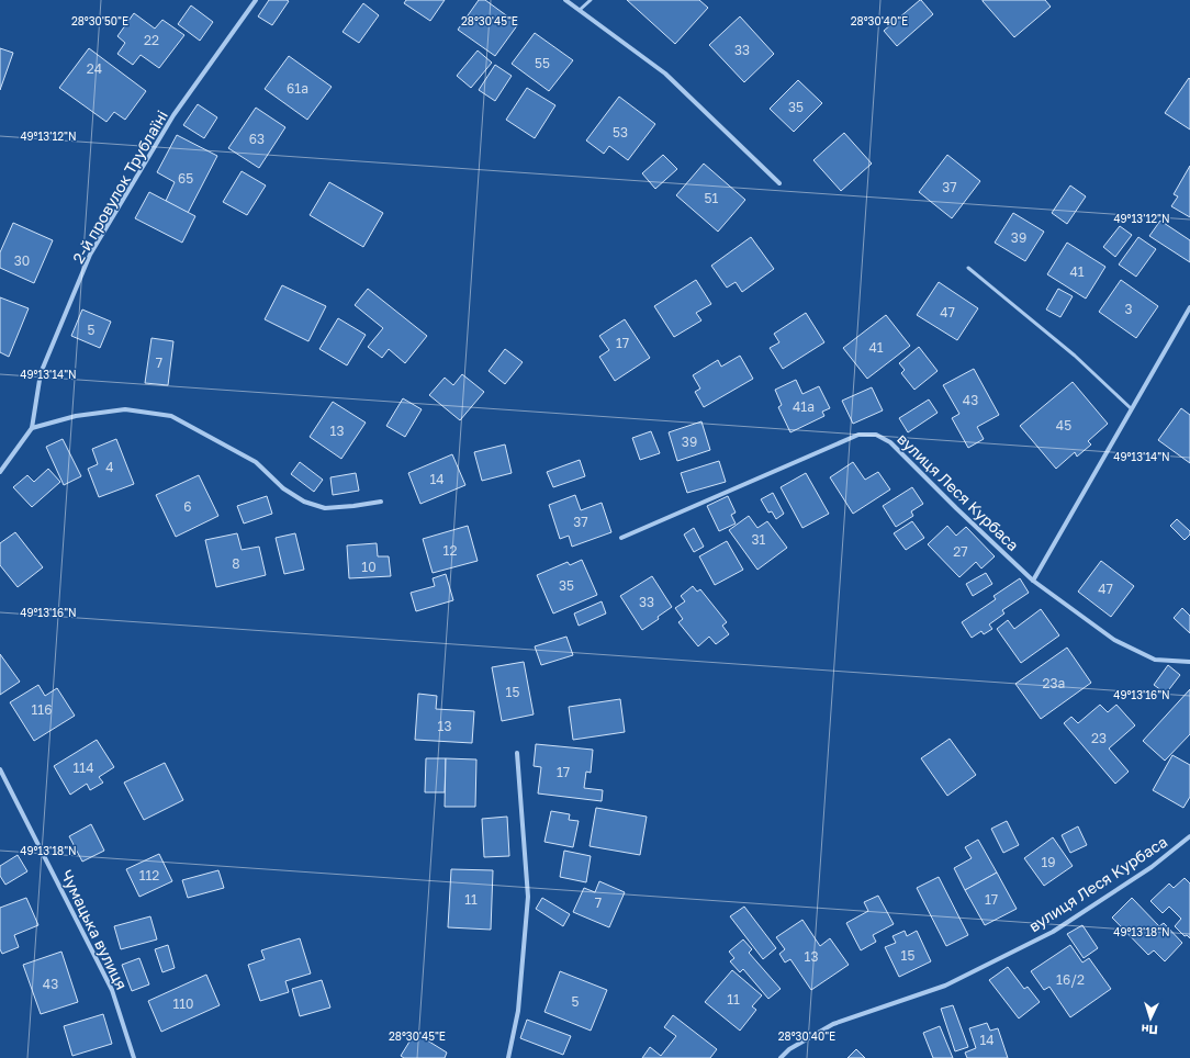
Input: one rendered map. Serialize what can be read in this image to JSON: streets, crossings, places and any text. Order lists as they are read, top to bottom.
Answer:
{
  "streets": {
    "street": ["2-й провулок Трублаїні", "вулиця Леся Курбаса", "Чумацька вулиця"]
  },
  "house_numbers": [
    "22",
    "33",
    "55",
    "24",
    "61а",
    "35",
    "53",
    "63",
    "65",
    "37",
    "51",
    "39",
    "30",
    "41",
    "3",
    "47",
    "5",
    "17",
    "41",
    "7",
    "43",
    "41а",
    "45",
    "13",
    "39",
    "4",
    "14",
    "6",
    "37",
    "31",
    "12",
    "27",
    "8",
    "10",
    "35",
    "47",
    "33",
    "23а",
    "15",
    "116",
    "13",
    "23",
    "114",
    "17",
    "19",
    "112",
    "11",
    "17",
    "7",
    "15",
    "13",
    "16/2",
    "43",
    "11",
    "5",
    "110",
    "14"
  ],
  "north": "bottom",
  "coordinates": [
    "28°30'50\"E",
    "28°30'45\"E",
    "28°30'40\"E",
    "49°13'12\"N",
    "49°13'14\"N",
    "49°13'16\"N",
    "49°13'18\"N"
  ]
}
